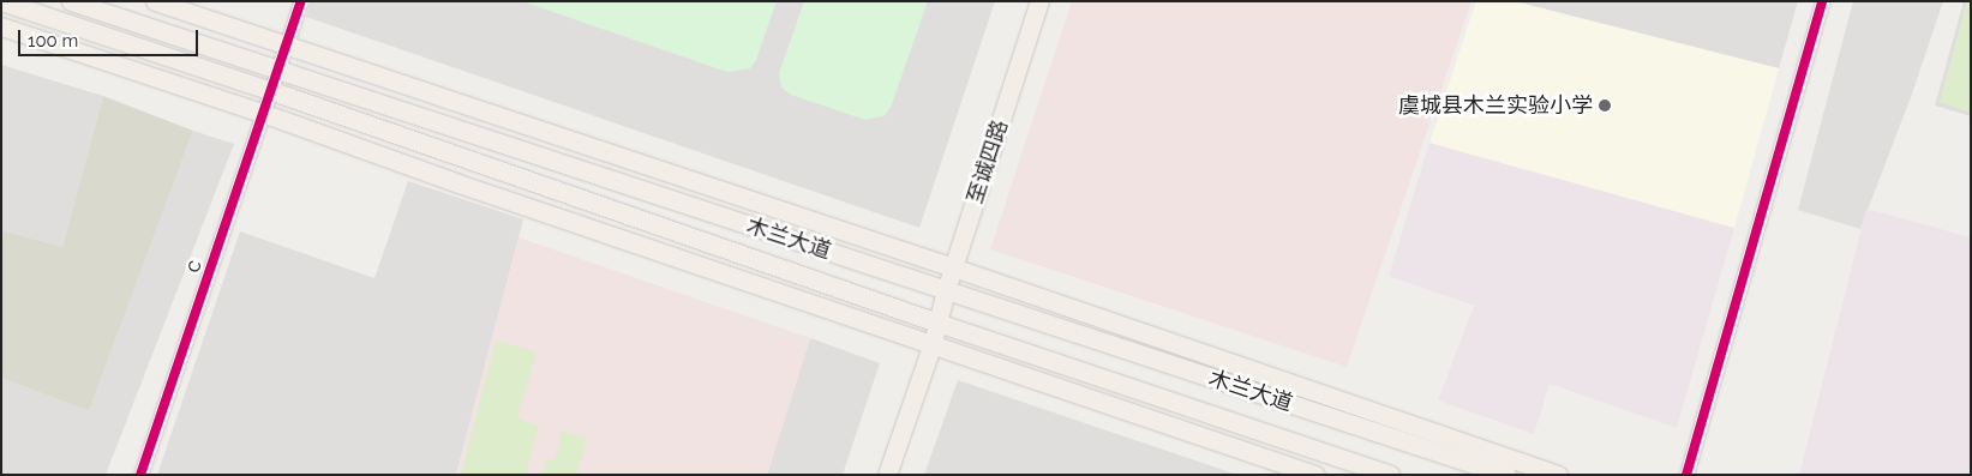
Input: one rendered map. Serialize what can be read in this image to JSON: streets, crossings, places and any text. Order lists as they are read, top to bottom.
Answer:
{
  "streets": {
    "main road": ["至诚四路", "木兰大道"],
    "street": ["c"]
  },
  "crossings": [
    ["至诚四路", "木兰大道"],
    ["木兰大道", "c"]
  ],
  "places": ["虞城县木兰实验小学"],
  "scale_bar": "100 m"
}
